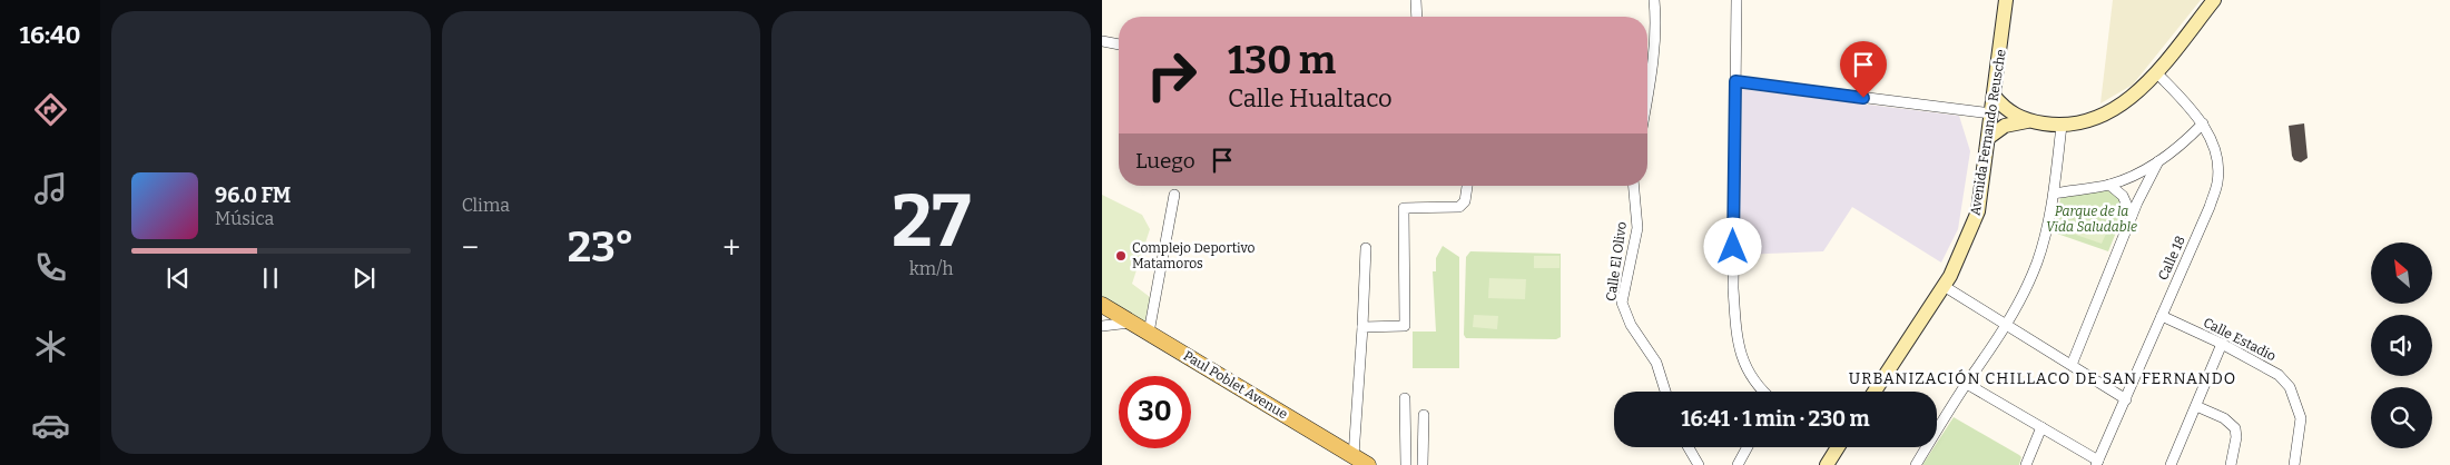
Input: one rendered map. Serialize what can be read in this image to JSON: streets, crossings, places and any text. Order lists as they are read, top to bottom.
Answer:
{
  "streets": {
    "main road": ["Paul Poblet Avenue"],
    "street": [
      "Avenida Fernando Reusche",
      "Calle 18",
      "Calle El Olivo",
      "Calle Estadio"
    ]
  },
  "crossings": [
    ["Calle 18", "Calle Estadio"]
  ],
  "districts": ["URBANIZACIÓN CHILLACO DE SAN FERNANDO"],
  "parks": ["Parque de la Vida Saludable"],
  "places": ["Complejo Deportivo Matamoros"],
  "north": "top left",
  "page": {
    "tabs": "16:40",
    "tile": [
      "Clima",
      ["27", "km/h"]
    ],
    "turn": ["130 m", "Calle Hualtaco"],
    "then": "Luego",
    "song": ["96.0 FM", "Música"],
    "heat": ["−", "23°", "+"],
    "limit": "30",
    "trip": "16:41 · 1 min · 230 m"
  }
}
